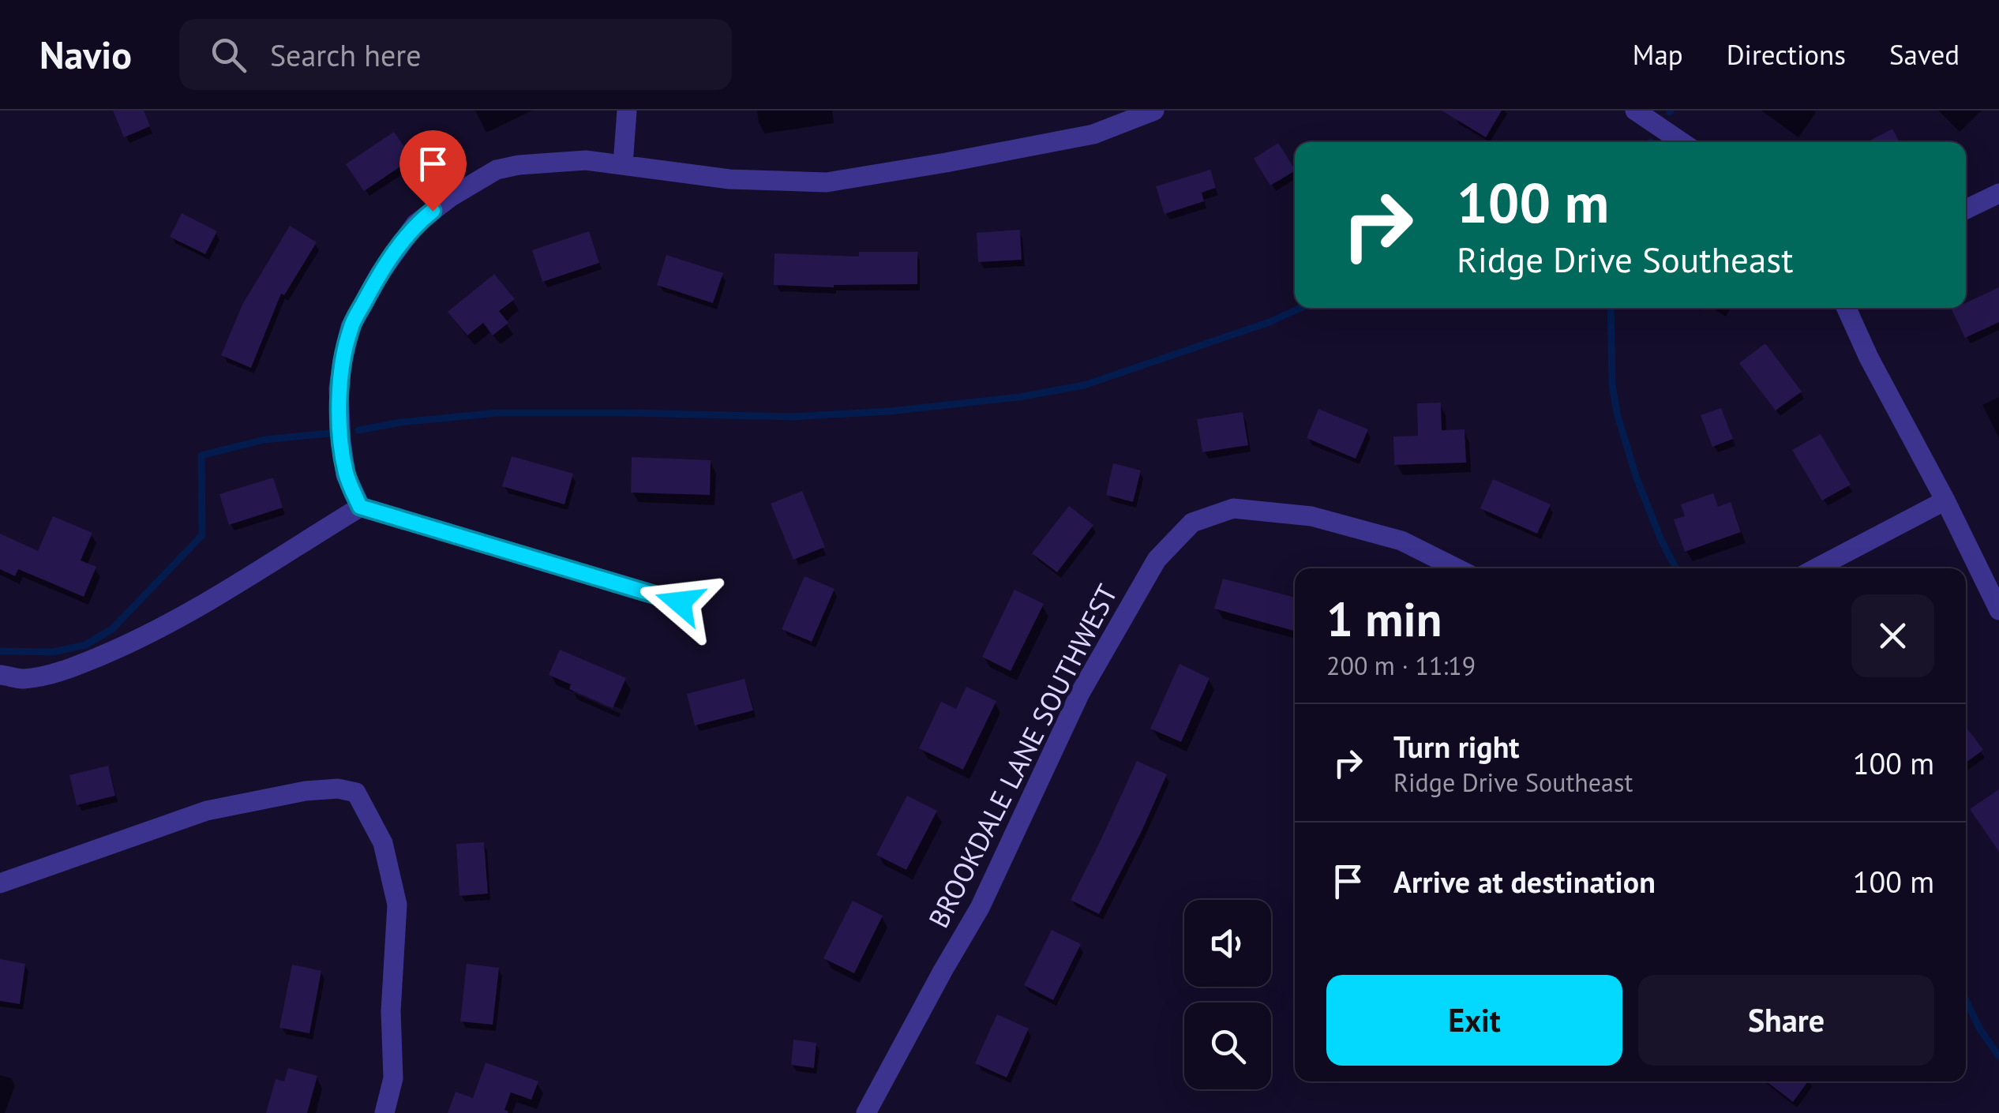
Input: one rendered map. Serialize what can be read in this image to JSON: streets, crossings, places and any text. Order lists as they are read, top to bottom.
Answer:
{
  "streets": {
    "street": ["BROOKDALE LANE SOUTHWEST"]
  },
  "page": {
    "header": "Navio",
    "search": "Search here",
    "nav": ["Map", "Directions", "Saved"],
    "turn": ["100 m", "Ridge Drive Southeast"],
    "heading": ["1 min", "200 m · 11:19"],
    "list": [
      {
        "name": "Turn right",
        "note": "Ridge Drive Southeast",
        "value": "100 m"
      },
      {
        "name": "Arrive at destination",
        "value": "100 m"
      }
    ],
    "buttons": ["Exit", "Share"]
  }
}
